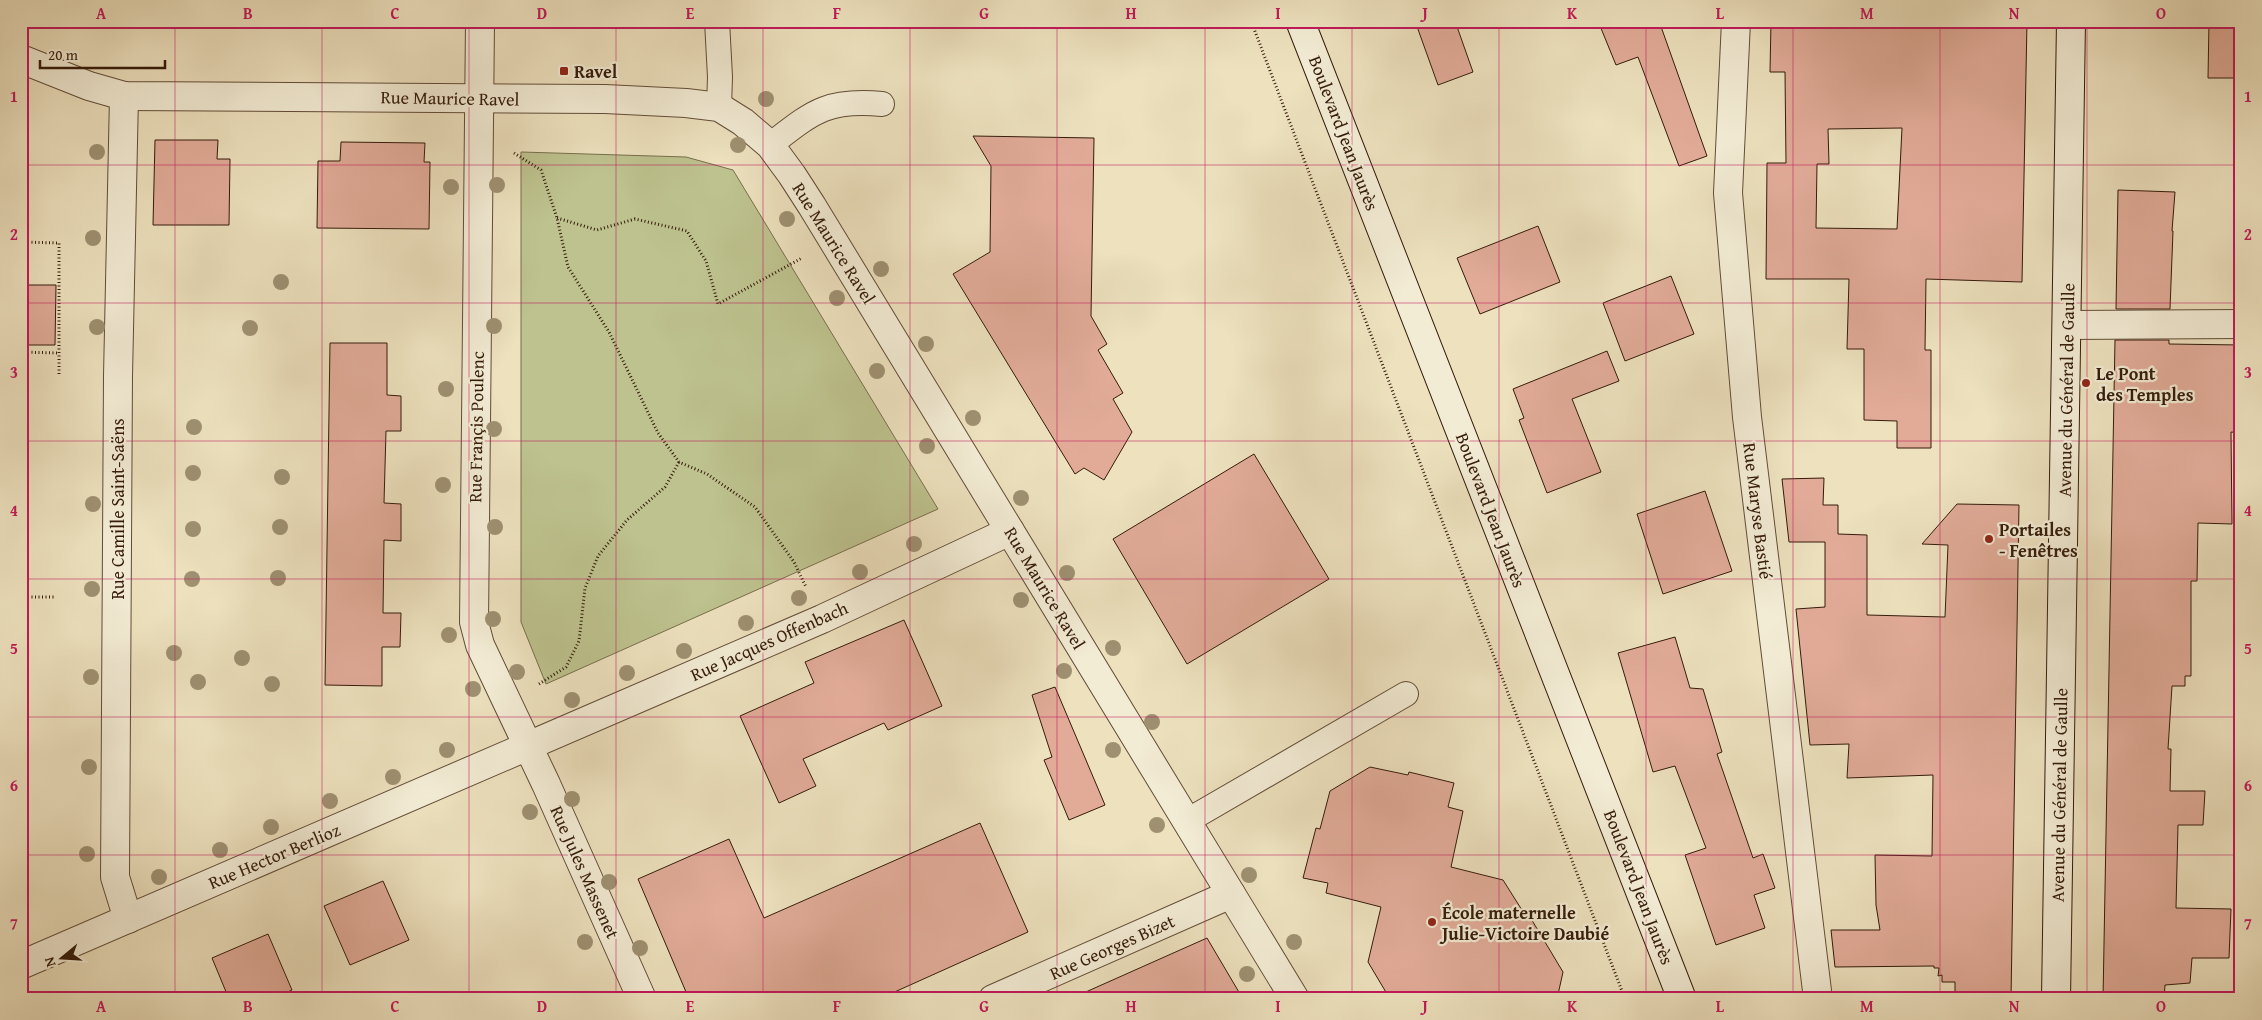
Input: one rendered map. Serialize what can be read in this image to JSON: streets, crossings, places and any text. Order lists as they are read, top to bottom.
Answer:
{
  "streets": {
    "street": [
      "Rue Maurice Ravel",
      "Boulevard Jean Jaurès",
      "Avenue du Général de Gaulle",
      "Rue Françis Poulenc",
      "Rue Camille Saint-Saëns",
      "Rue Maryse Bastié",
      "Rue Jacques Offenbach",
      "Rue Hector Berlioz",
      "Rue Jules Massenet",
      "Rue Georges Bizet"
    ]
  },
  "crossings": [
    ["Rue Maurice Ravel", "Rue Françis Poulenc"],
    ["Rue Maurice Ravel", "Rue Camille Saint-Saëns"],
    ["Rue Maurice Ravel", "Rue Jacques Offenbach"],
    ["Rue Maurice Ravel", "Rue Georges Bizet"],
    ["Rue Françis Poulenc", "Rue Jacques Offenbach"],
    ["Rue Françis Poulenc", "Rue Hector Berlioz"],
    ["Rue Françis Poulenc", "Rue Jules Massenet"],
    ["Rue Camille Saint-Saëns", "Rue Hector Berlioz"],
    ["Rue Jacques Offenbach", "Rue Hector Berlioz"],
    ["Rue Jacques Offenbach", "Rue Jules Massenet"],
    ["Rue Hector Berlioz", "Rue Jules Massenet"]
  ],
  "places": {
    "transit": ["Ravel"],
    "other": ["Le Pont des Temples", "Portailes - Fenêtres", "École maternelle Julie-Victoire Daubié"]
  },
  "scale_bar": "20 m",
  "north": "left",
  "grid": {
    "columns": [
      "A",
      "B",
      "C",
      "D",
      "E",
      "F",
      "G",
      "H",
      "I",
      "J",
      "K",
      "L",
      "M",
      "N",
      "O"
    ],
    "rows": [
      "1",
      "2",
      "3",
      "4",
      "5",
      "6",
      "7"
    ]
  }
}
